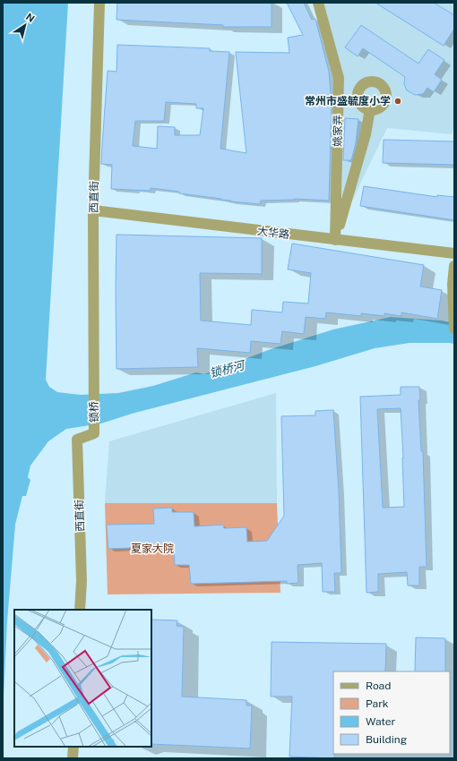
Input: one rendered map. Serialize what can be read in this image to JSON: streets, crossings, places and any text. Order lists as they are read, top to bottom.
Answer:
{
  "streets": {
    "street": [
      "姚家弄",
      "西直街",
      "大华路",
      "锁桥"
    ]
  },
  "crossings": [
    ["姚家弄", "大华路"],
    ["西直街", "大华路"],
    ["西直街", "锁桥"]
  ],
  "water": ["锁桥河"],
  "parks": ["夏家大院"],
  "places": ["常州市盛毓度小学"],
  "legend": [
    "Road",
    "Park",
    "Water",
    "Building"
  ],
  "north": "top right"
}
